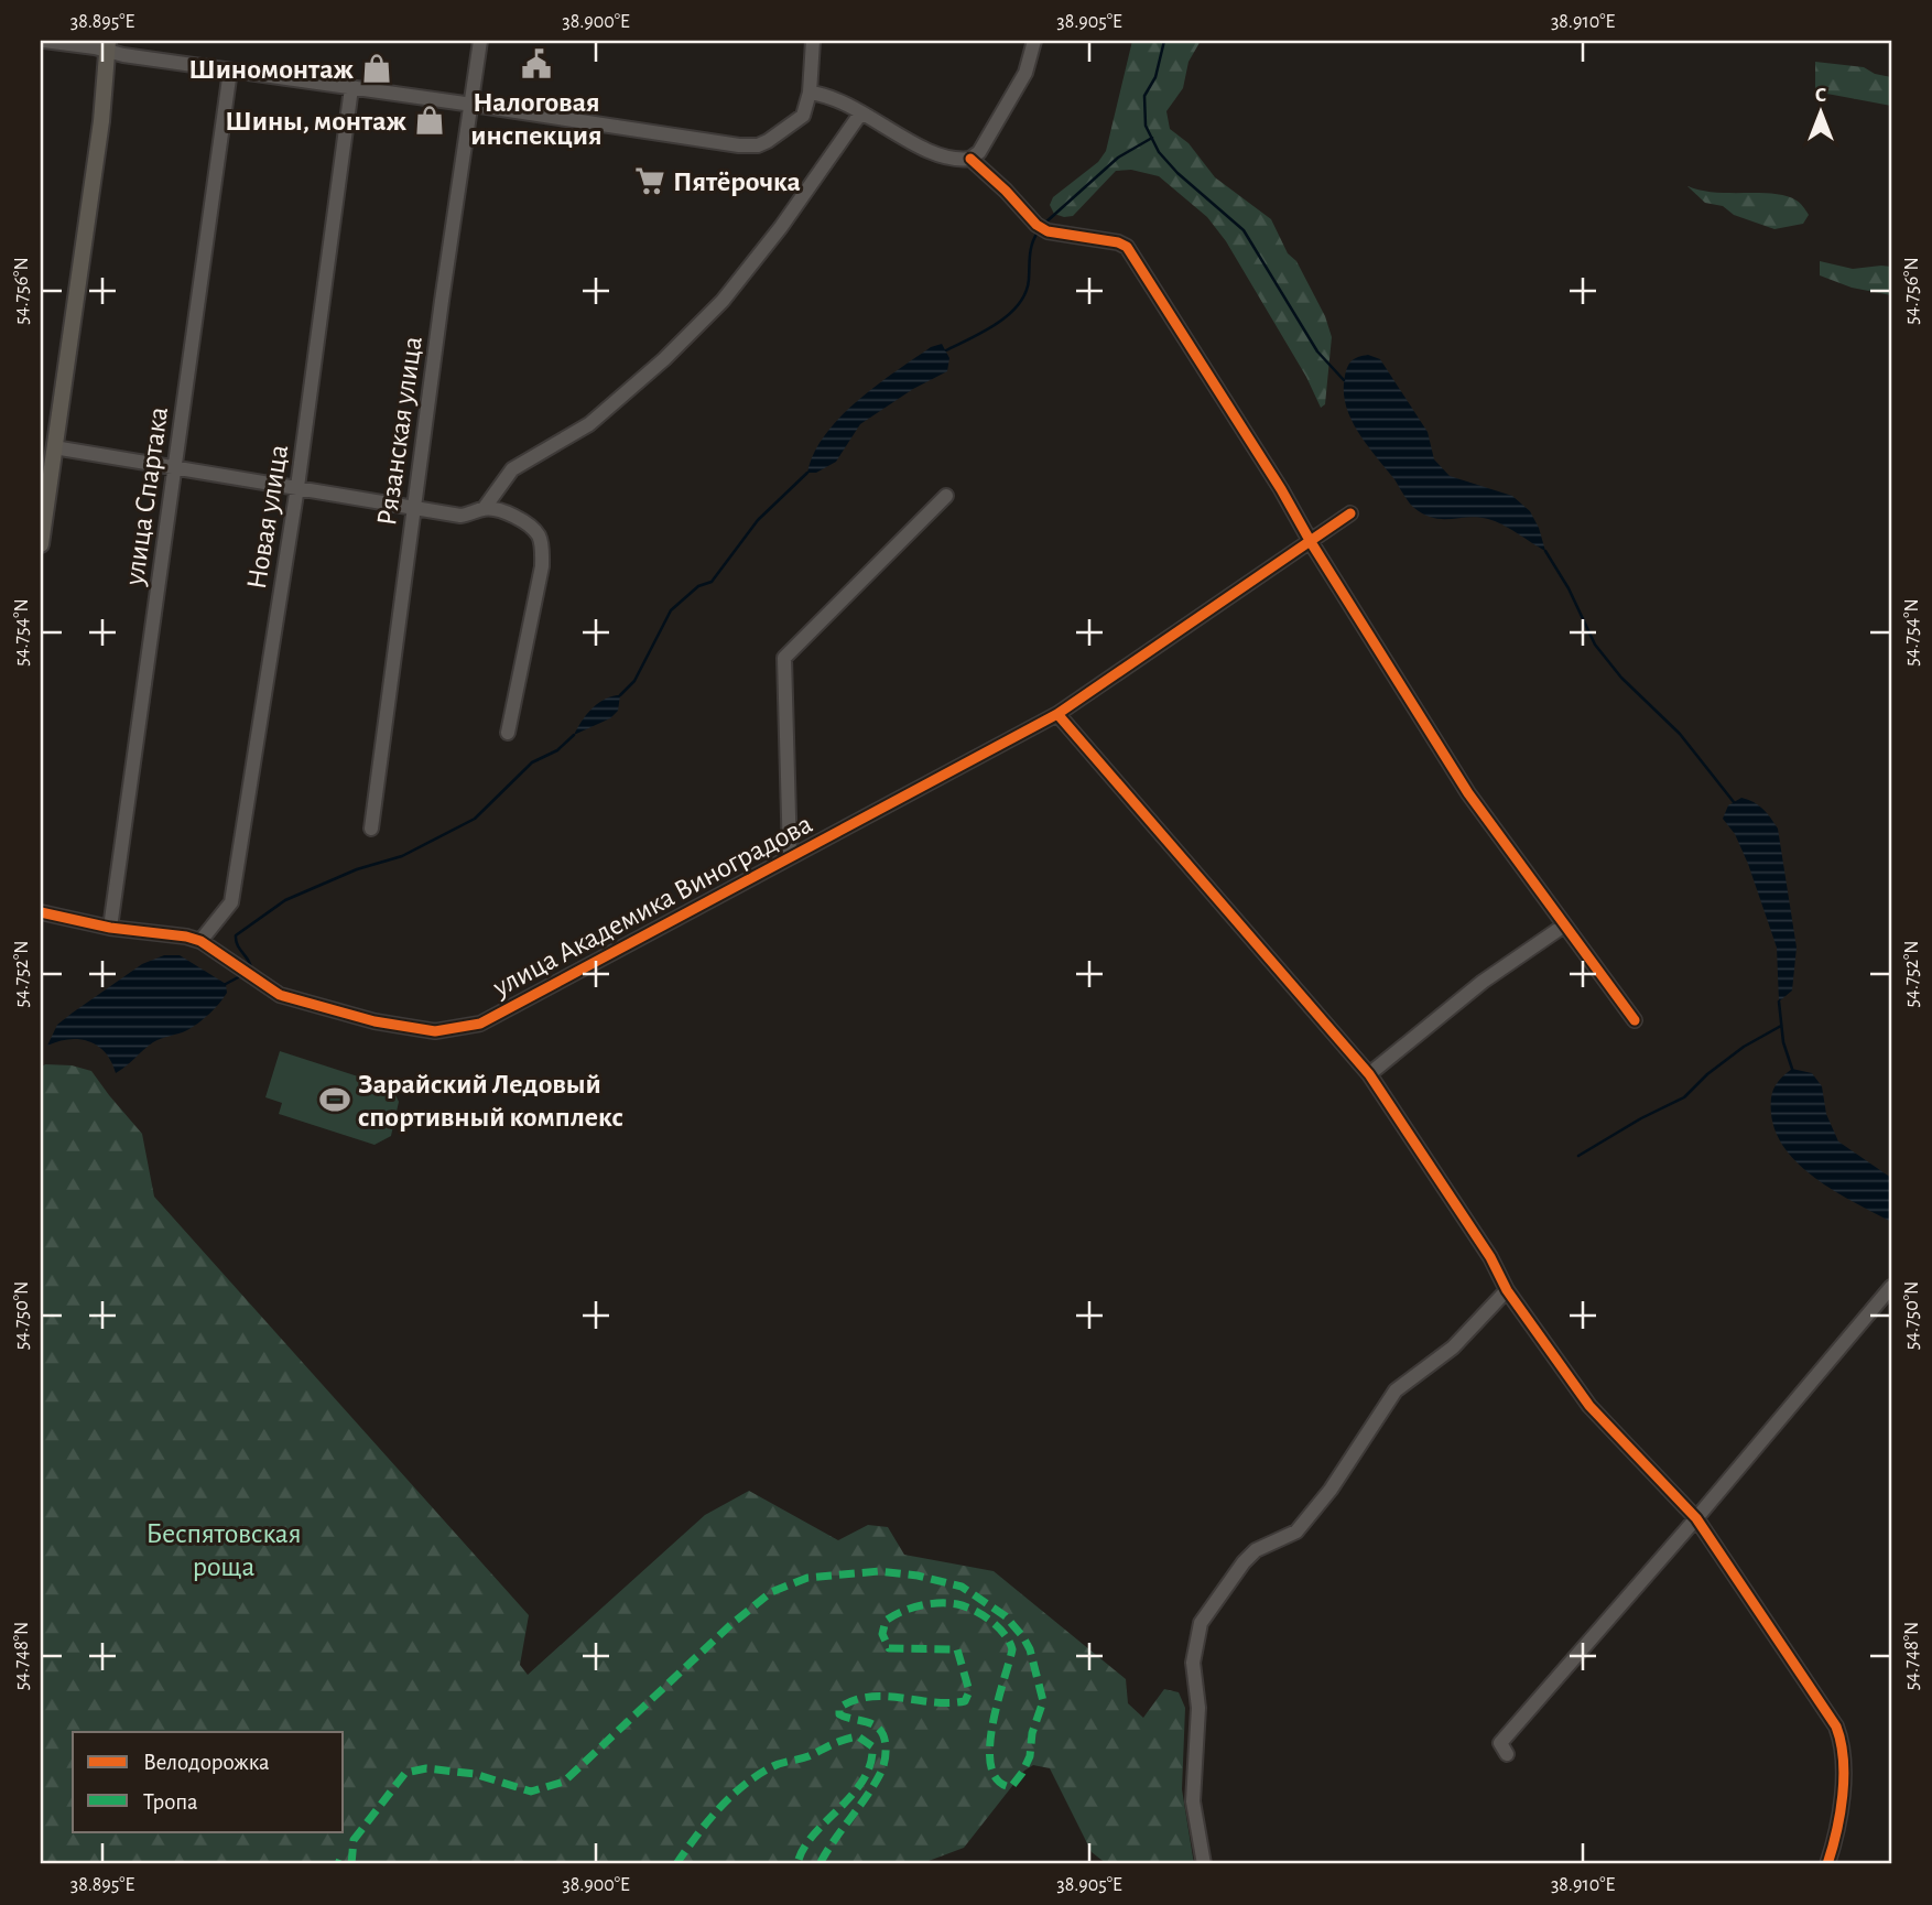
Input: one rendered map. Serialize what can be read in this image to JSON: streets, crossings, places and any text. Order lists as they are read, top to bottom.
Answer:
{
  "streets": {
    "street": [
      "Рязанская улица",
      "улица Спартака",
      "Новая улица",
      "улица Академика Виноградова"
    ]
  },
  "crossings": [
    ["Новая улица", "улица Академика Виноградова"]
  ],
  "parks": ["Беспятовская роща"],
  "places": {
    "public building": ["Налоговая инспекция"],
    "shop": ["Шиномонтаж", "Шины, монтаж"],
    "supermarket": ["Пятёрочка"],
    "sports": ["Зарайский Ледовый спортивный комплекс"]
  },
  "legend": ["Велодорожка", "Тропа"],
  "north": "top",
  "coordinates": [
    "38.895°E",
    "38.900°E",
    "38.905°E",
    "38.910°E",
    "54.756°N",
    "54.754°N",
    "54.752°N",
    "54.750°N",
    "54.748°N"
  ]
}
